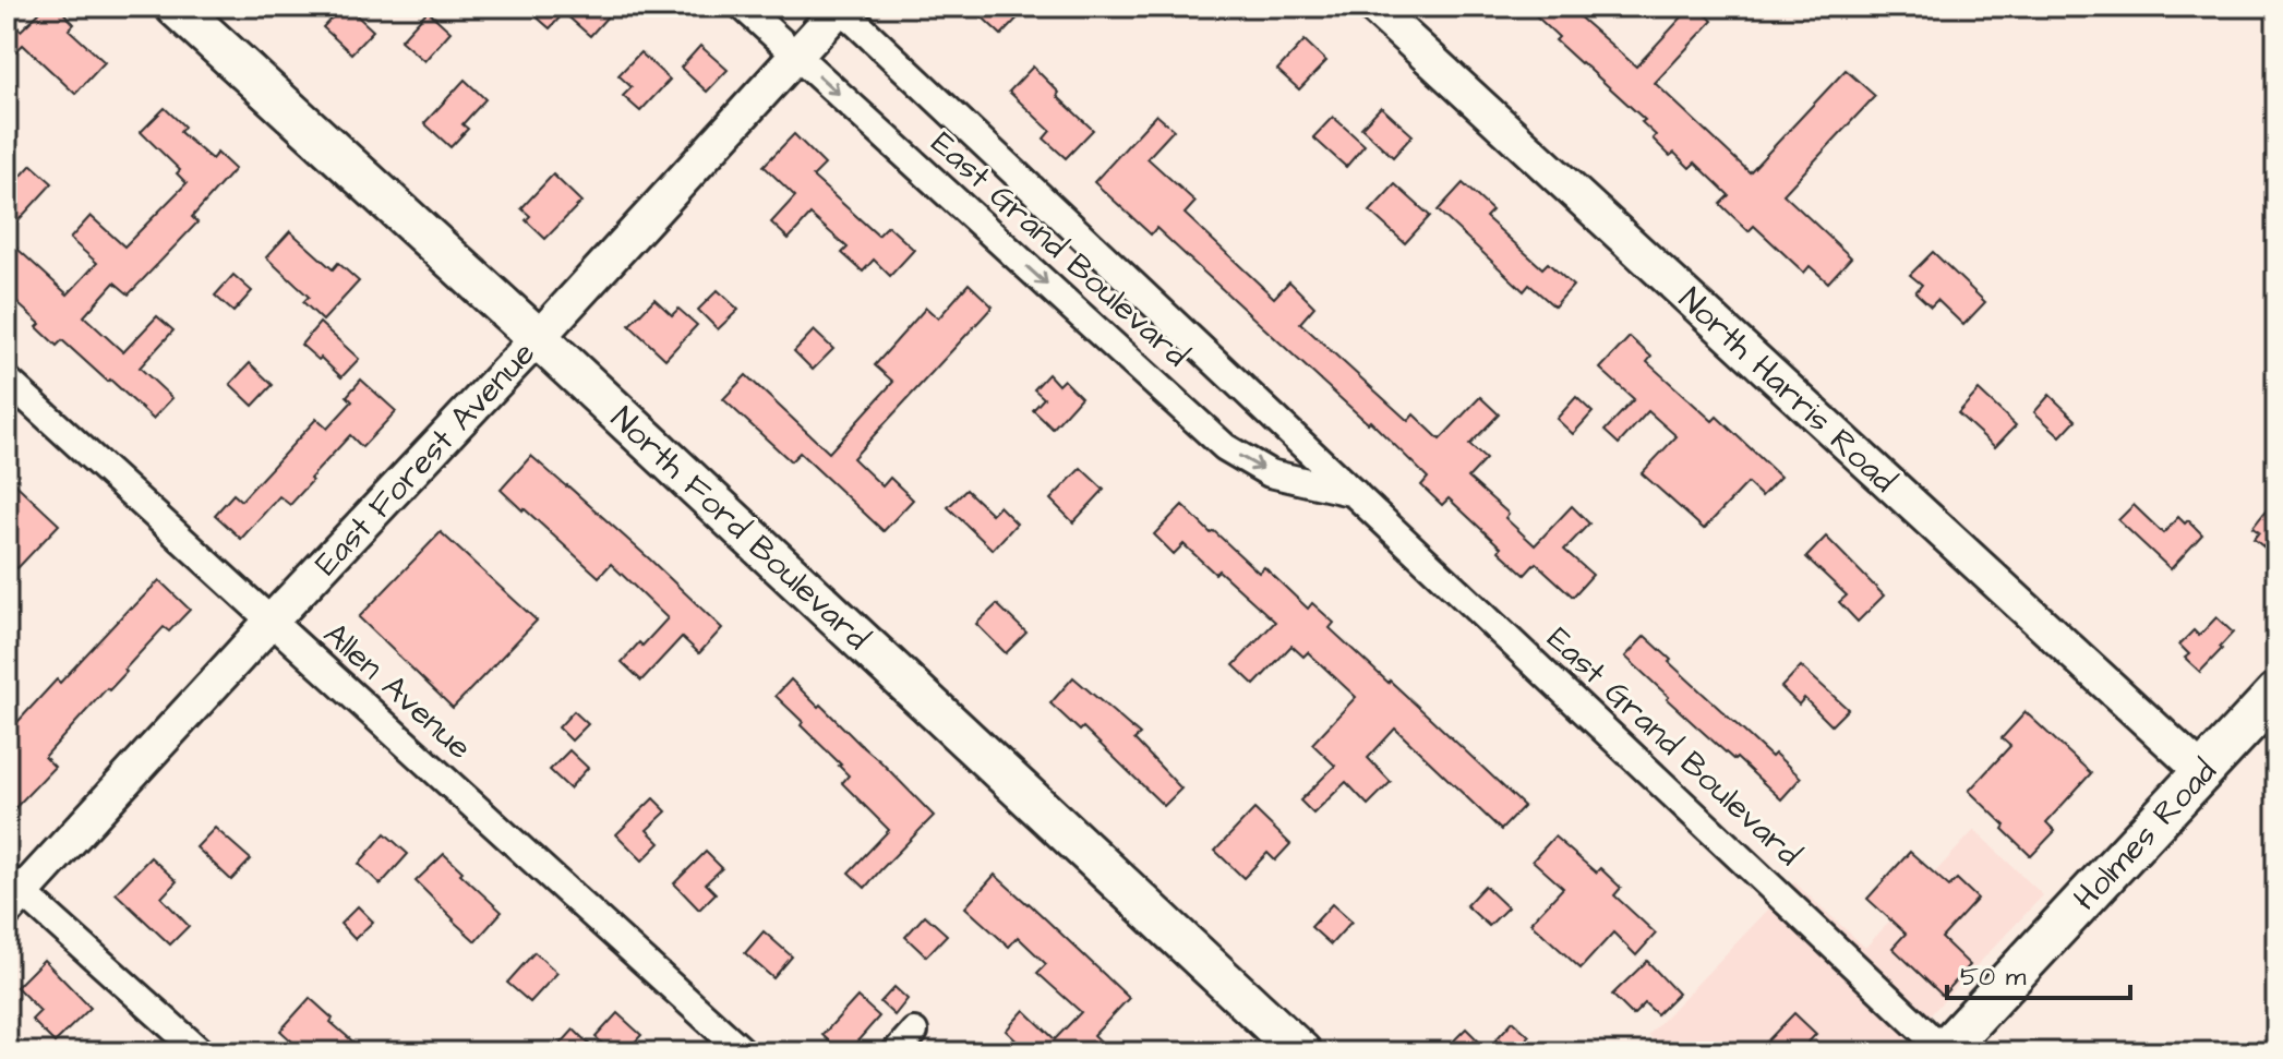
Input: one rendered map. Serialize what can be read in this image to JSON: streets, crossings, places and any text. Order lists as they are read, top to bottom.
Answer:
{
  "streets": {
    "main road": ["North Ford Boulevard", "Holmes Road"],
    "street": [
      "East Grand Boulevard",
      "North Harris Road",
      "East Forest Avenue",
      "Allen Avenue"
    ]
  },
  "crossings": [
    ["East Grand Boulevard", "East Forest Avenue"],
    ["East Grand Boulevard", "Holmes Road"],
    ["North Harris Road", "Holmes Road"],
    ["East Forest Avenue", "North Ford Boulevard"],
    ["East Forest Avenue", "Allen Avenue"]
  ],
  "scale_bar": "50 m"
}
